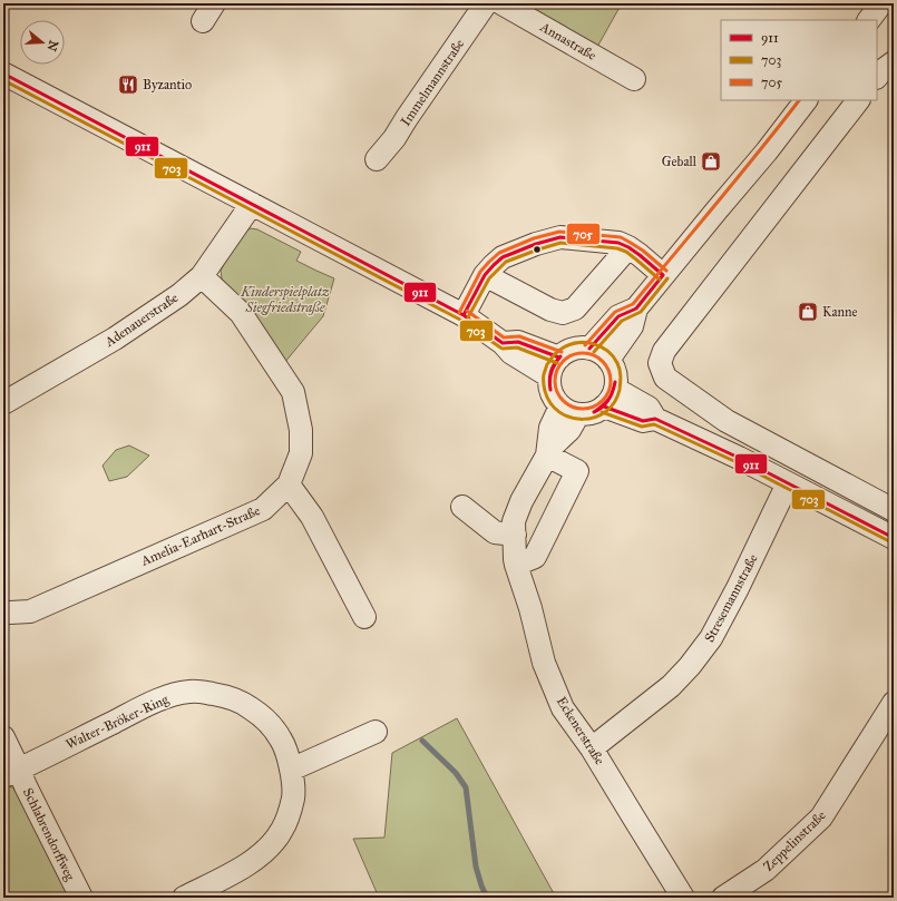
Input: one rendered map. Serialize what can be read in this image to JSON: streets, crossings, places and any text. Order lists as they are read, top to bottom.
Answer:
{
  "streets": {
    "street": [
      "Annastraße",
      "Immelmannstraße",
      "Adenauerstraße",
      "Amelia-Earhart-Straße",
      "Stresemannstraße",
      "Walter-Bröker-Ring",
      "Eckenerstraße",
      "Schlabrendorffweg",
      "Zeppelinstraße"
    ]
  },
  "crossings": [
    ["Adenauerstraße", "Amelia-Earhart-Straße"],
    ["Stresemannstraße", "Eckenerstraße"],
    ["Walter-Bröker-Ring", "Schlabrendorffweg"]
  ],
  "parks": ["Kinderspielplatz Siegfriedstraße"],
  "places": {
    "restaurant": ["Byzantio"],
    "shop": ["Geball", "Kanne"]
  },
  "lines": ["transit line 911", "transit line 703", "transit line 705"],
  "legend": ["911", "703", "705"],
  "north": "right"
}
